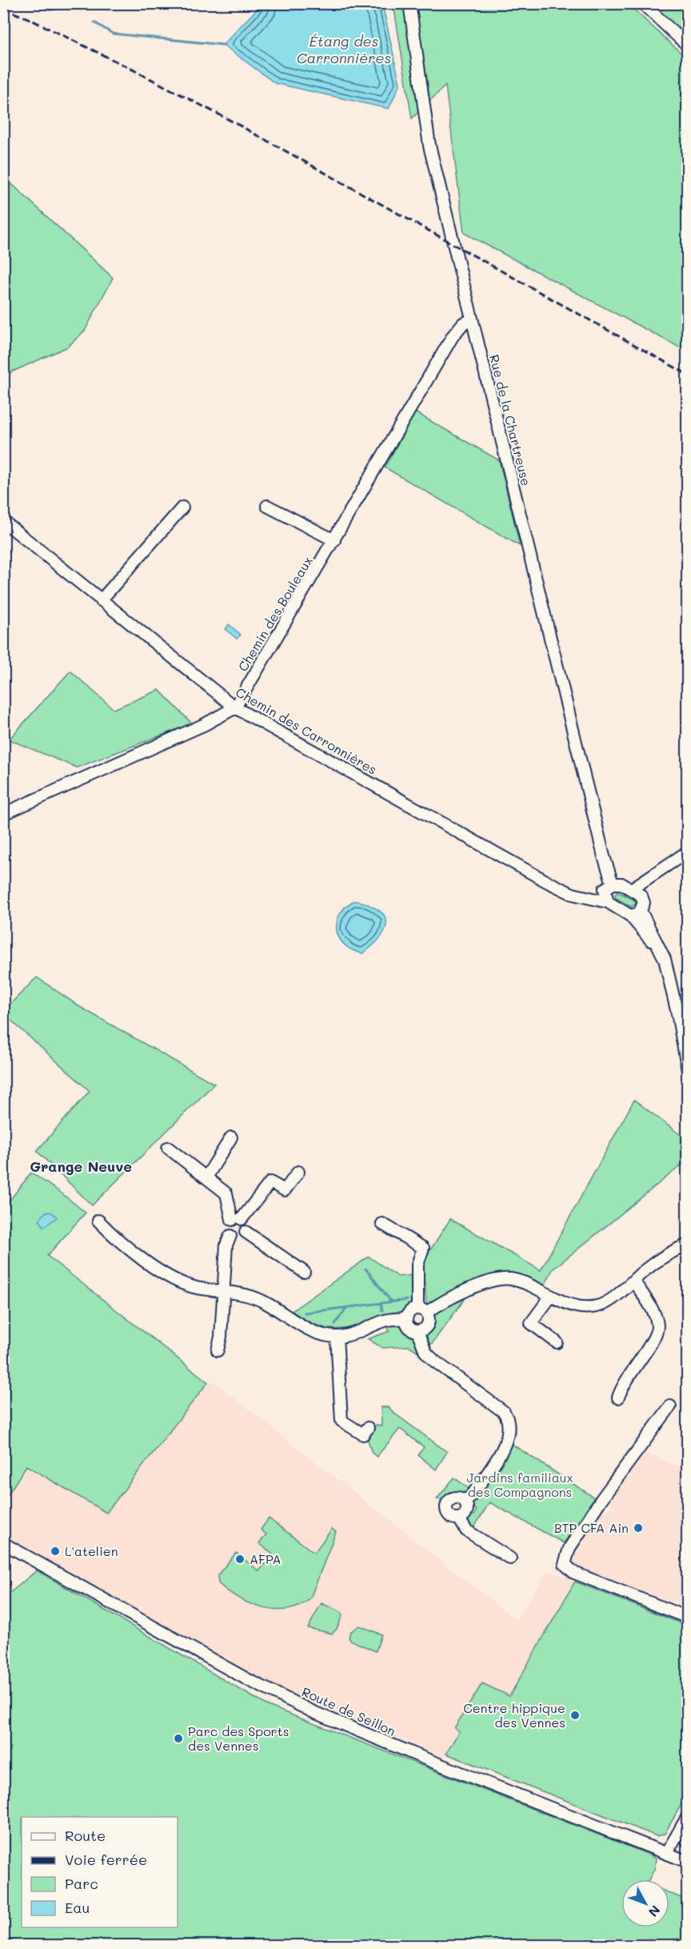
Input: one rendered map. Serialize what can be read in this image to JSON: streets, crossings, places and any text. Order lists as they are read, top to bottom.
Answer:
{
  "streets": {
    "street": [
      "Rue de la Chartreuse",
      "Chemin des Bouleaux",
      "Chemin des Carronnières",
      "Route de Seillon"
    ]
  },
  "crossings": [
    ["Rue de la Chartreuse", "Chemin des Bouleaux"],
    ["Chemin des Bouleaux", "Chemin des Carronnières"]
  ],
  "districts": ["Grange Neuve"],
  "water": ["Étang des Carronnières"],
  "parks": ["Jardins familiaux des Compagnons"],
  "places": [
    "BTP CFA Ain",
    "L'atelien",
    "AFPA",
    "Centre hippique des Vennes",
    "Parc des Sports des Vennes"
  ],
  "legend": [
    "Route",
    "Voie ferrée",
    "Parc",
    "Eau"
  ],
  "north": "bottom right"
}
